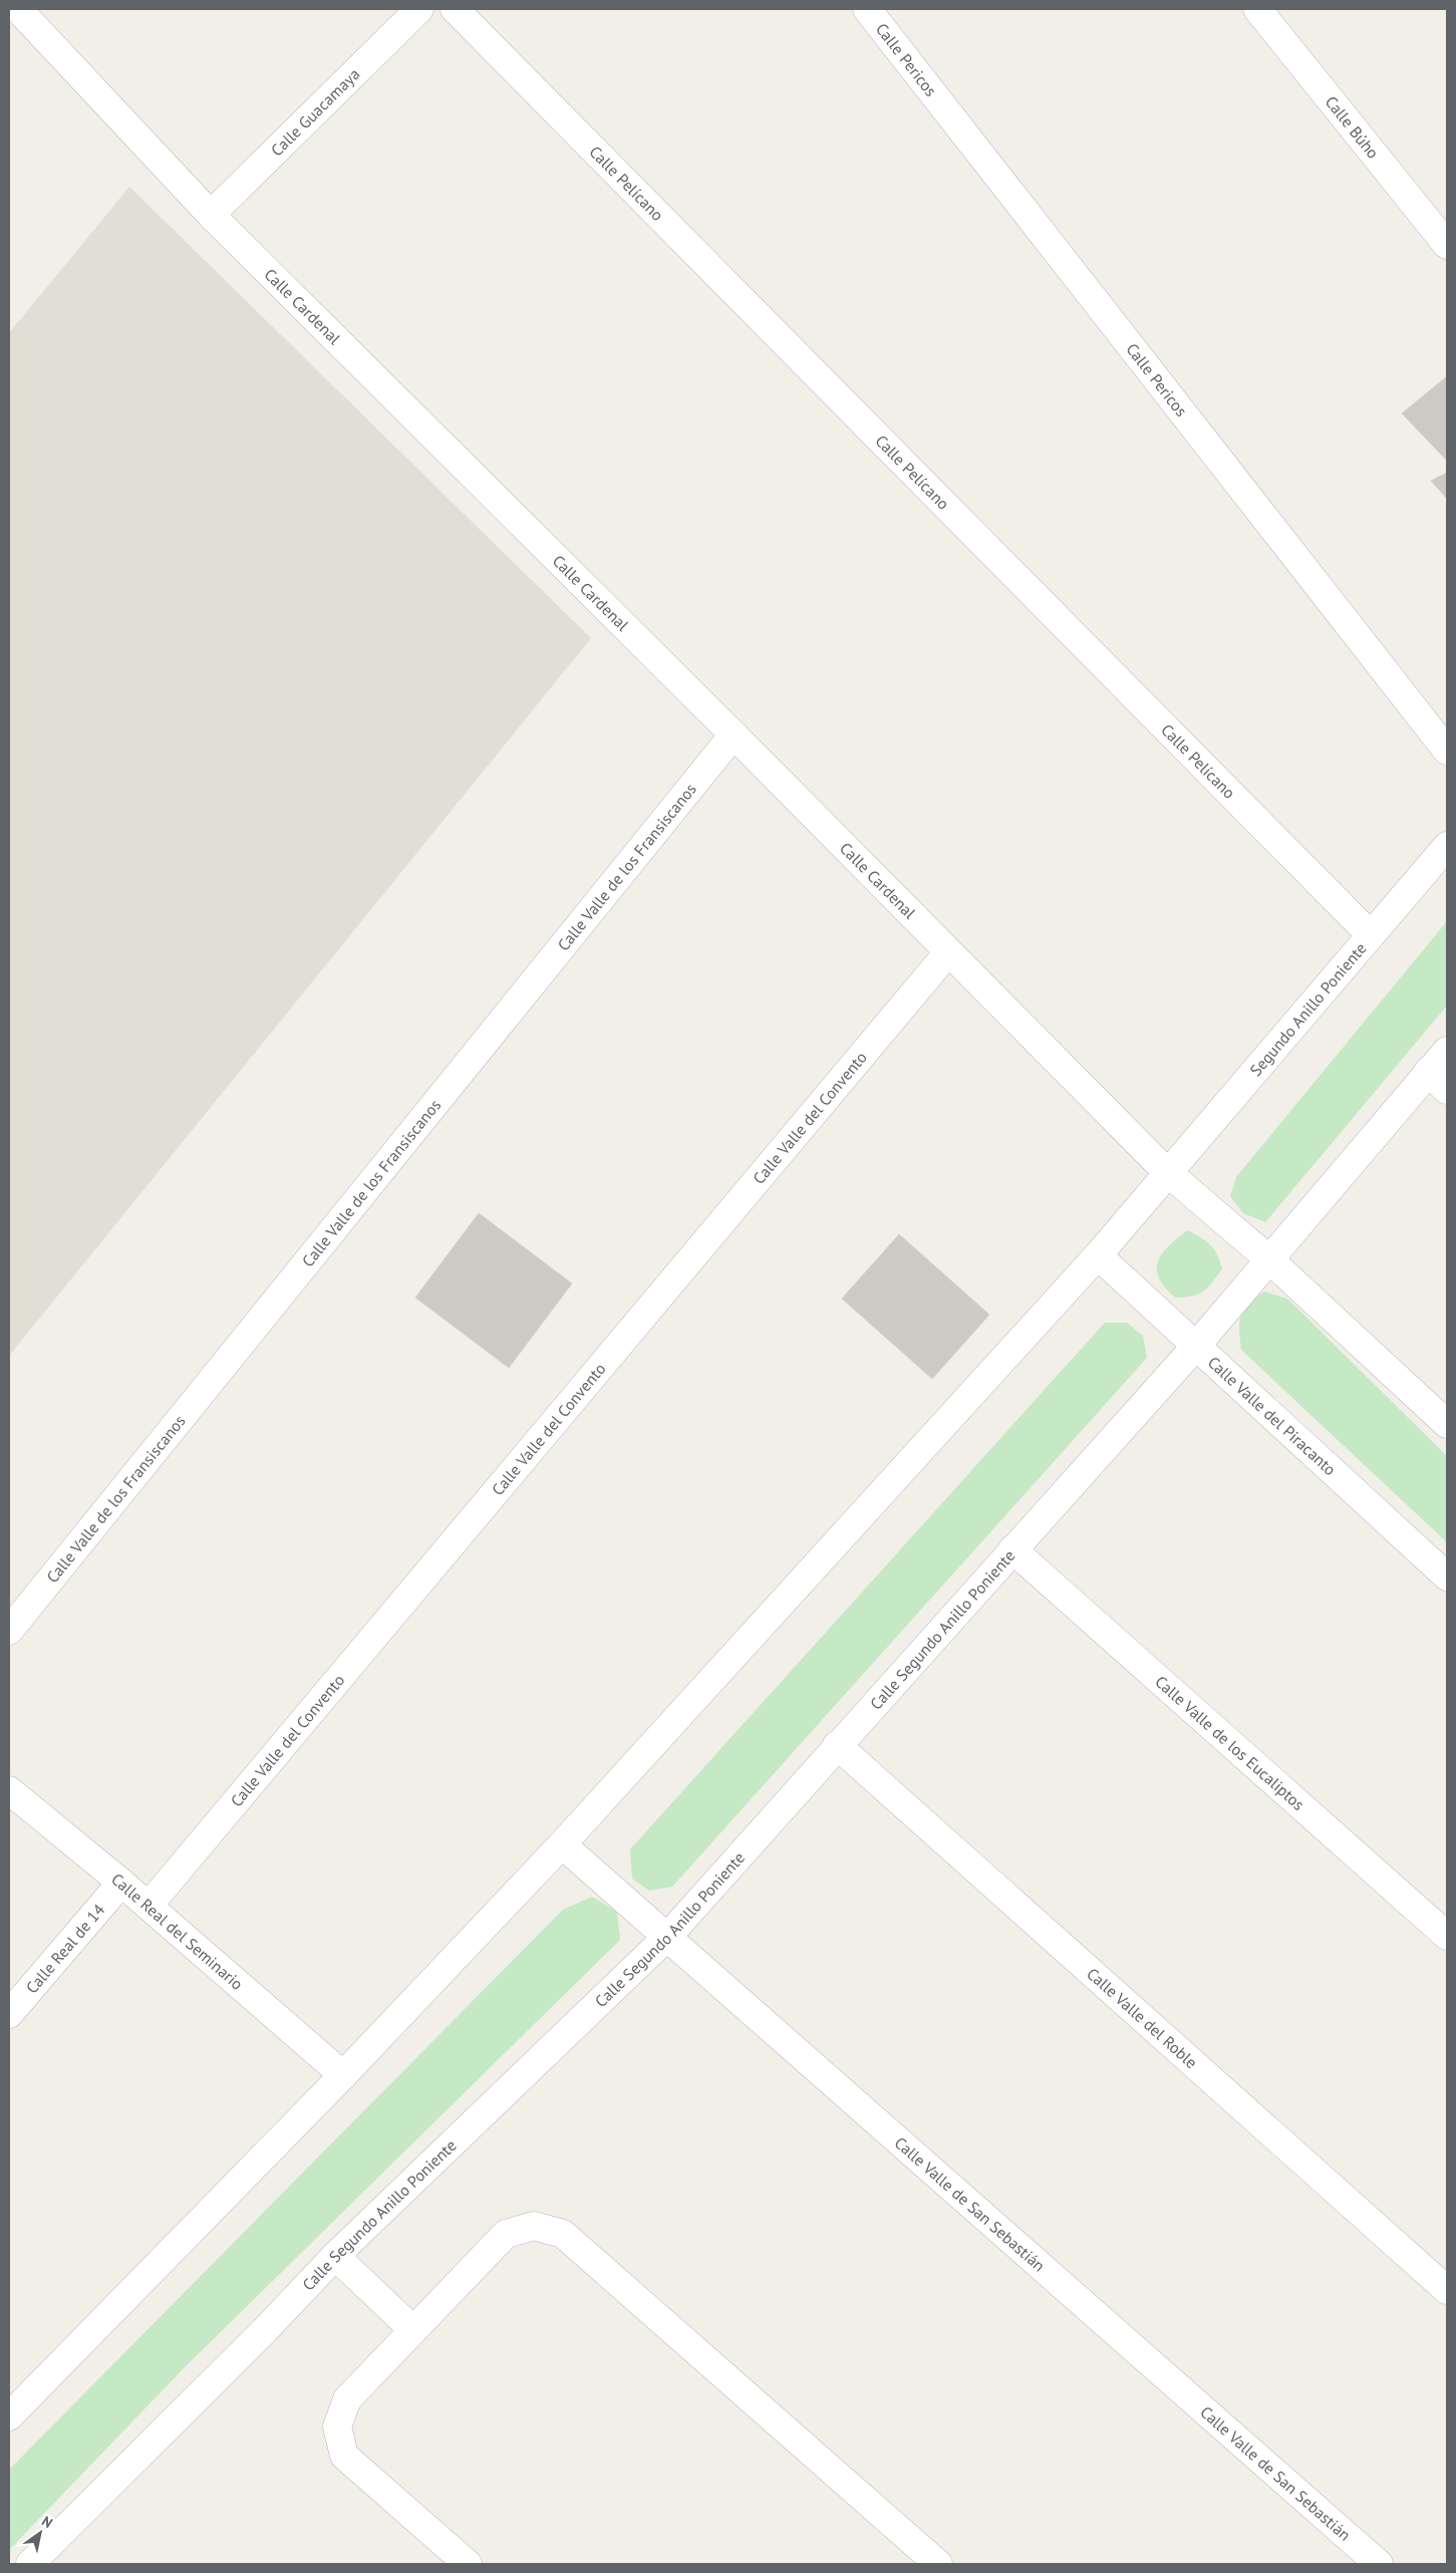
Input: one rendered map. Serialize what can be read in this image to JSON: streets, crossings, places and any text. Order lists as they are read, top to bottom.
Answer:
{
  "streets": {
    "street": [
      "Calle Pericos",
      "Calle Guacamaya",
      "Calle Búho",
      "Calle Pelícano",
      "Calle Cardenal",
      "Calle Valle de los Fransiscanos",
      "Segundo Anillo Poniente",
      "Calle Valle del Convento",
      "Calle Valle del Piracanto",
      "Calle Segundo Anillo Poniente",
      "Calle Valle de los Eucaliptos",
      "Calle Real del Seminario",
      "Calle Real de 14",
      "Calle Valle del Roble",
      "Calle Valle de San Sebastián"
    ]
  },
  "crossings": [
    ["Calle Guacamaya", "Calle Cardenal"],
    ["Calle Pelícano", "Segundo Anillo Poniente"],
    ["Calle Cardenal", "Calle Valle de los Fransiscanos"],
    ["Calle Cardenal", "Segundo Anillo Poniente"],
    ["Calle Cardenal", "Calle Valle del Convento"],
    ["Calle Valle del Convento", "Calle Real del Seminario"],
    ["Calle Valle del Piracanto", "Calle Segundo Anillo Poniente"],
    ["Calle Segundo Anillo Poniente", "Calle Valle de los Eucaliptos"],
    ["Calle Segundo Anillo Poniente", "Calle Valle del Roble"],
    ["Calle Segundo Anillo Poniente", "Calle Valle de San Sebastián"],
    ["Calle Real del Seminario", "Calle Real de 14"]
  ],
  "north": "top right"
}
